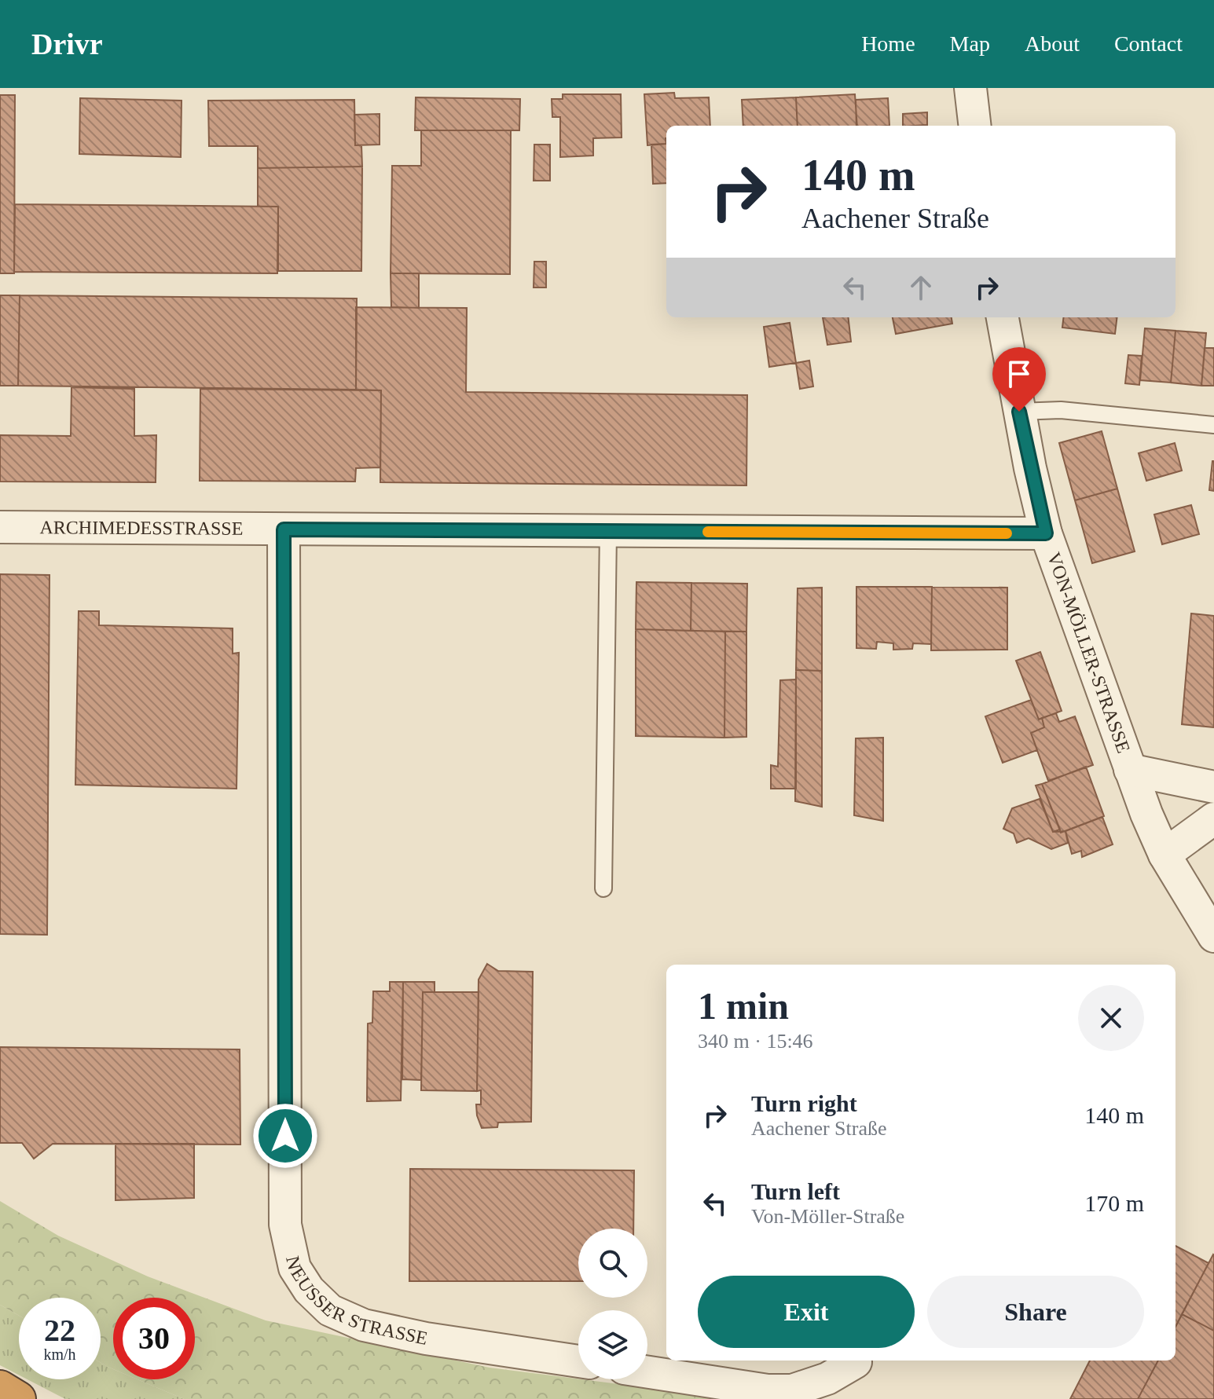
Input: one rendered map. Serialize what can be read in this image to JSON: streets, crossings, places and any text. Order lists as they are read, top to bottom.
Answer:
{
  "streets": {
    "street": ["ARCHIMEDESSTRASSE", "VON-MÖLLER-STRASSE", "NEUSSER STRASSE"]
  },
  "crossings": [
    ["ARCHIMEDESSTRASSE", "VON-MÖLLER-STRASSE"],
    ["ARCHIMEDESSTRASSE", "NEUSSER STRASSE"]
  ],
  "page": {
    "header": "Drivr",
    "nav": [
      "Home",
      "Map",
      "About",
      "Contact"
    ],
    "turn": ["140 m", "Aachener Straße"],
    "heading": ["1 min", "340 m · 15:46"],
    "list": [
      {
        "name": "Turn right",
        "note": "Aachener Straße",
        "value": "140 m"
      },
      {
        "name": "Turn left",
        "note": "Von-Möller-Straße",
        "value": "170 m"
      }
    ],
    "buttons": ["Exit", "Share"],
    "speed": "22 km/h",
    "limit": "30"
  }
}
